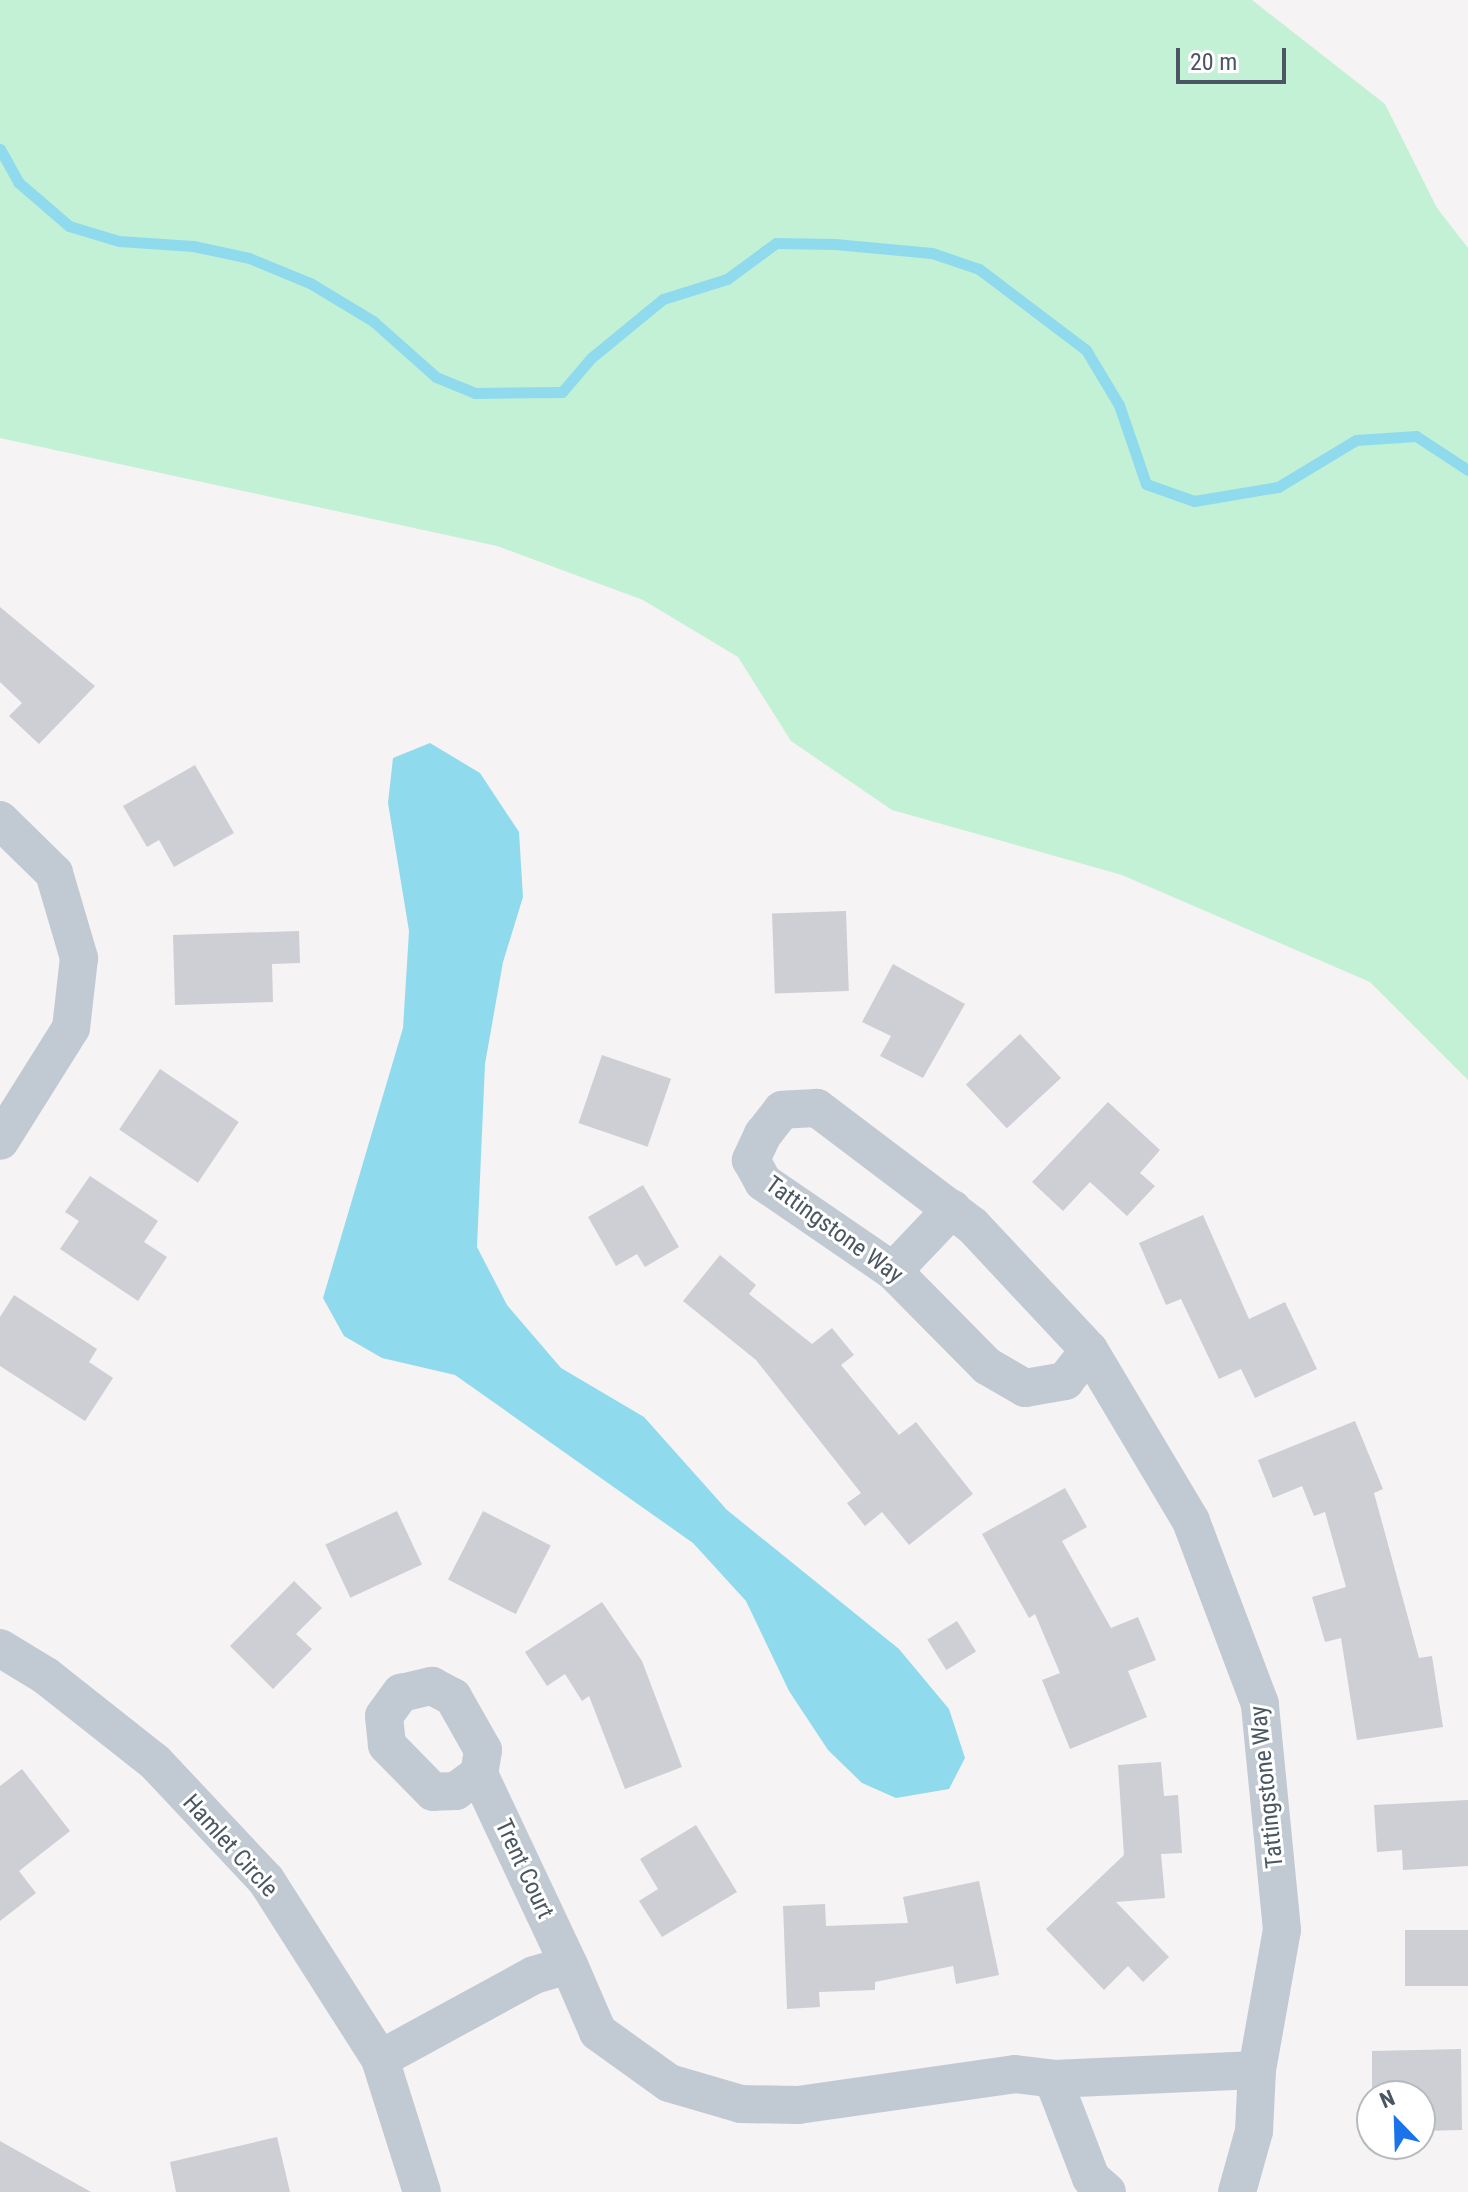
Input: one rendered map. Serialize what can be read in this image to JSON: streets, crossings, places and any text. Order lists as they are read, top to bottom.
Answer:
{
  "streets": {
    "street": ["Tattingstone Way", "Hamlet Circle", "Trent Court"]
  },
  "scale_bar": "20 m",
  "north": "top left"
}
